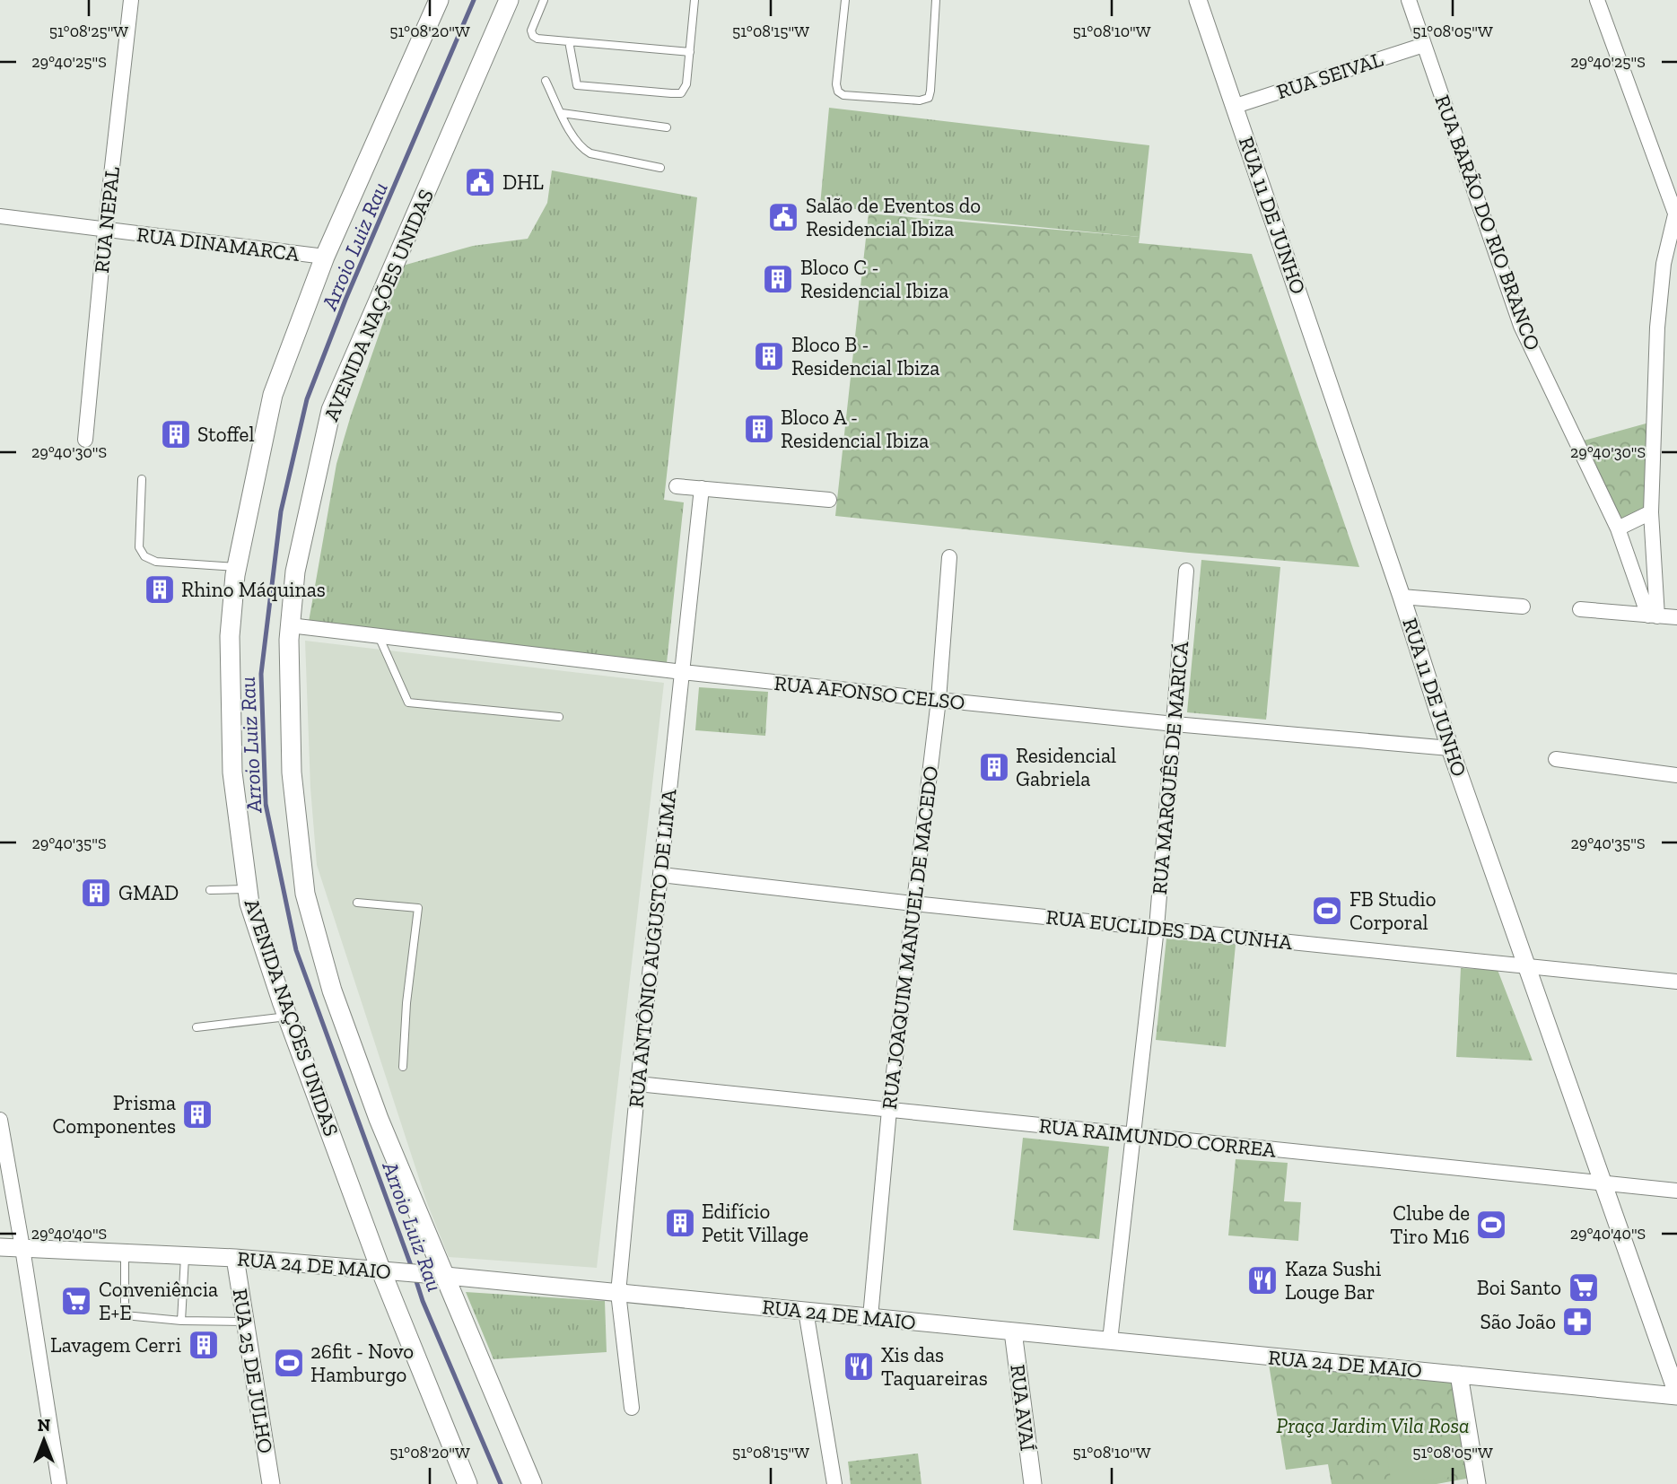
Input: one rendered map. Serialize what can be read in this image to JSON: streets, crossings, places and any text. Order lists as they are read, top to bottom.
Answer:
{
  "streets": {
    "main road": ["AVENIDA NAÇÕES UNIDAS"],
    "street": [
      "RUA SEIVAL",
      "RUA 11 DE JUNHO",
      "RUA NEPAL",
      "RUA BARÃO DO RIO BRANCO",
      "RUA DINAMARCA",
      "RUA AFONSO CELSO",
      "RUA MARQUÊS DE MARICÁ",
      "RUA EUCLIDES DA CUNHA",
      "RUA JOAQUIM MANUEL DE MACEDO",
      "RUA ANTÔNIO AUGUSTO DE LIMA",
      "RUA RAIMUNDO CORREA",
      "RUA 24 DE MAIO",
      "RUA 25 DE JULHO",
      "RUA AVAÍ"
    ]
  },
  "crossings": [
    ["RUA SEIVAL", "RUA 11 DE JUNHO"],
    ["RUA SEIVAL", "RUA BARÃO DO RIO BRANCO"],
    ["RUA 11 DE JUNHO", "RUA AFONSO CELSO"],
    ["RUA 11 DE JUNHO", "RUA EUCLIDES DA CUNHA"],
    ["RUA 11 DE JUNHO", "RUA RAIMUNDO CORREA"],
    ["RUA 11 DE JUNHO", "RUA 24 DE MAIO"],
    ["RUA NEPAL", "RUA DINAMARCA"],
    ["RUA DINAMARCA", "AVENIDA NAÇÕES UNIDAS"],
    ["AVENIDA NAÇÕES UNIDAS", "RUA AFONSO CELSO"],
    ["AVENIDA NAÇÕES UNIDAS", "RUA 24 DE MAIO"],
    ["RUA AFONSO CELSO", "RUA MARQUÊS DE MARICÁ"],
    ["RUA AFONSO CELSO", "RUA JOAQUIM MANUEL DE MACEDO"],
    ["RUA AFONSO CELSO", "RUA ANTÔNIO AUGUSTO DE LIMA"],
    ["RUA MARQUÊS DE MARICÁ", "RUA EUCLIDES DA CUNHA"],
    ["RUA MARQUÊS DE MARICÁ", "RUA RAIMUNDO CORREA"],
    ["RUA MARQUÊS DE MARICÁ", "RUA 24 DE MAIO"],
    ["RUA EUCLIDES DA CUNHA", "RUA JOAQUIM MANUEL DE MACEDO"],
    ["RUA EUCLIDES DA CUNHA", "RUA ANTÔNIO AUGUSTO DE LIMA"],
    ["RUA JOAQUIM MANUEL DE MACEDO", "RUA RAIMUNDO CORREA"],
    ["RUA JOAQUIM MANUEL DE MACEDO", "RUA 24 DE MAIO"],
    ["RUA ANTÔNIO AUGUSTO DE LIMA", "RUA RAIMUNDO CORREA"],
    ["RUA ANTÔNIO AUGUSTO DE LIMA", "RUA 24 DE MAIO"],
    ["RUA 24 DE MAIO", "RUA 25 DE JULHO"],
    ["RUA 24 DE MAIO", "RUA AVAÍ"]
  ],
  "water": ["Arroio Luiz Rau"],
  "parks": ["Praça Jardim Vila Rosa"],
  "places": {
    "public building": ["DHL", "Salão de Eventos do Residencial Ibiza"],
    "building": [
      "Bloco C - Residencial Ibiza",
      "Bloco B - Residencial Ibiza",
      "Bloco A - Residencial Ibiza",
      "Stoffel",
      "Rhino Máquinas",
      "Residencial Gabriela",
      "GMAD",
      "Prisma Componentes",
      "Edifício Petit Village",
      "Lavagem Cerri"
    ],
    "sports": ["FB Studio Corporal", "Clube de Tiro M16", "26fit - Novo Hamburgo"],
    "restaurant": ["Kaza Sushi Louge Bar", "Xis das Taquareiras"],
    "supermarket": ["Boi Santo", "Conveniência E+E"],
    "pharmacy": ["São João"]
  },
  "north": "top",
  "coordinates": [
    "51°08'25\"W",
    "51°08'20\"W",
    "51°08'15\"W",
    "51°08'10\"W",
    "51°08'05\"W",
    "29°40'25\"S",
    "29°40'30\"S",
    "29°40'35\"S",
    "29°40'40\"S"
  ]
}
